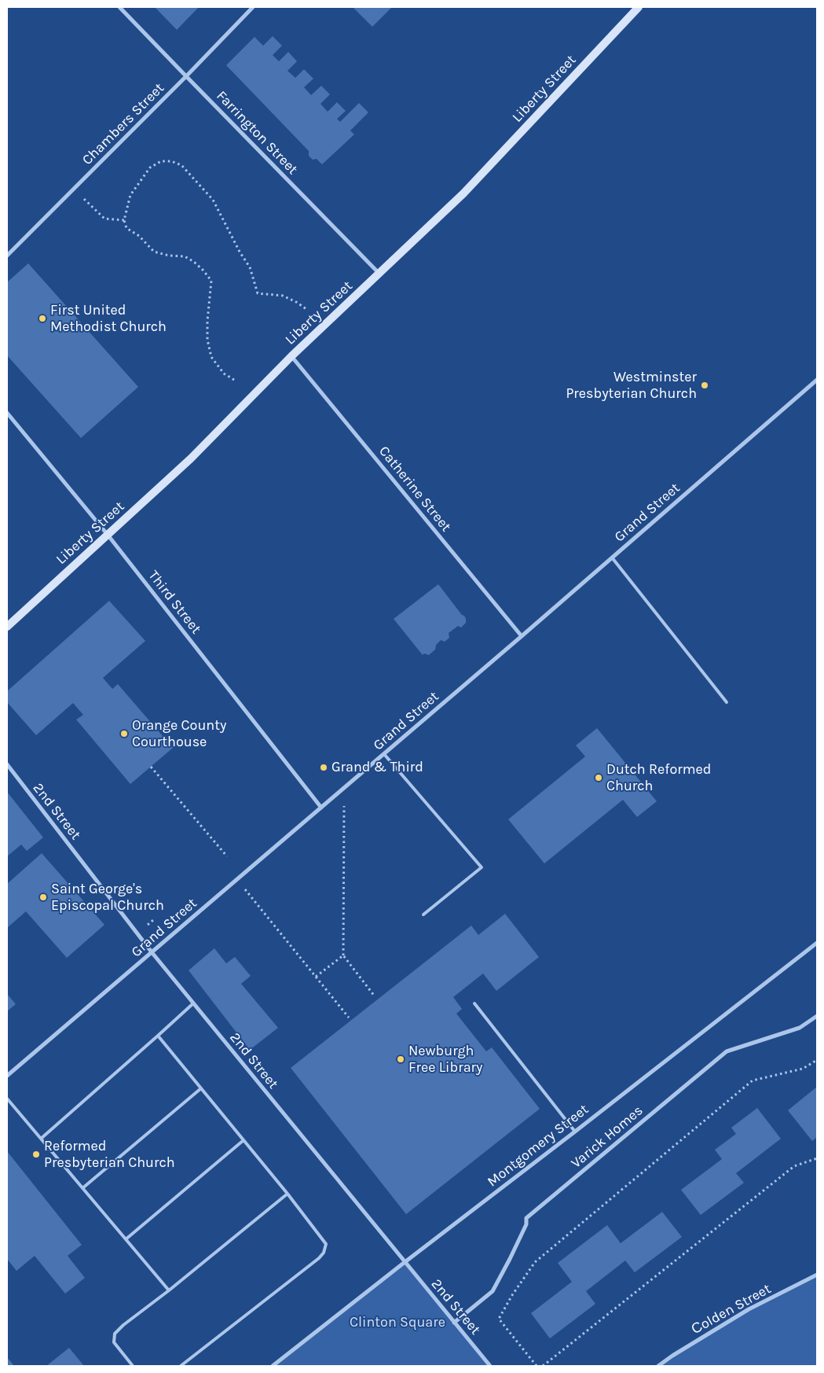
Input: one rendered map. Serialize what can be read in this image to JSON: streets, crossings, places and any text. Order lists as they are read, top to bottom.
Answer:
{
  "streets": {
    "street": [
      "Liberty Street",
      "Chambers Street",
      "Farrington Street",
      "Catherine Street",
      "Grand Street",
      "Third Street",
      "2nd Street",
      "Varick Homes",
      "Montgomery Street",
      "Сolden Street"
    ]
  },
  "crossings": [
    ["Liberty Street", "Farrington Street"],
    ["Liberty Street", "Catherine Street"],
    ["Liberty Street", "Third Street"],
    ["Chambers Street", "Farrington Street"],
    ["Catherine Street", "Grand Street"],
    ["Grand Street", "Third Street"],
    ["Grand Street", "2nd Street"],
    ["2nd Street", "Varick Homes"],
    ["2nd Street", "Montgomery Street"]
  ],
  "parks": ["Clinton Square"],
  "places": [
    "First United Methodist Church",
    "Westminster Presbyterian Church",
    "Orange County Courthouse",
    "Grand & Third",
    "Dutch Reformed Church",
    "Saint George's Episcopal Church",
    "Newburgh Free Library",
    "Reformed Presbyterian Church"
  ]
}
